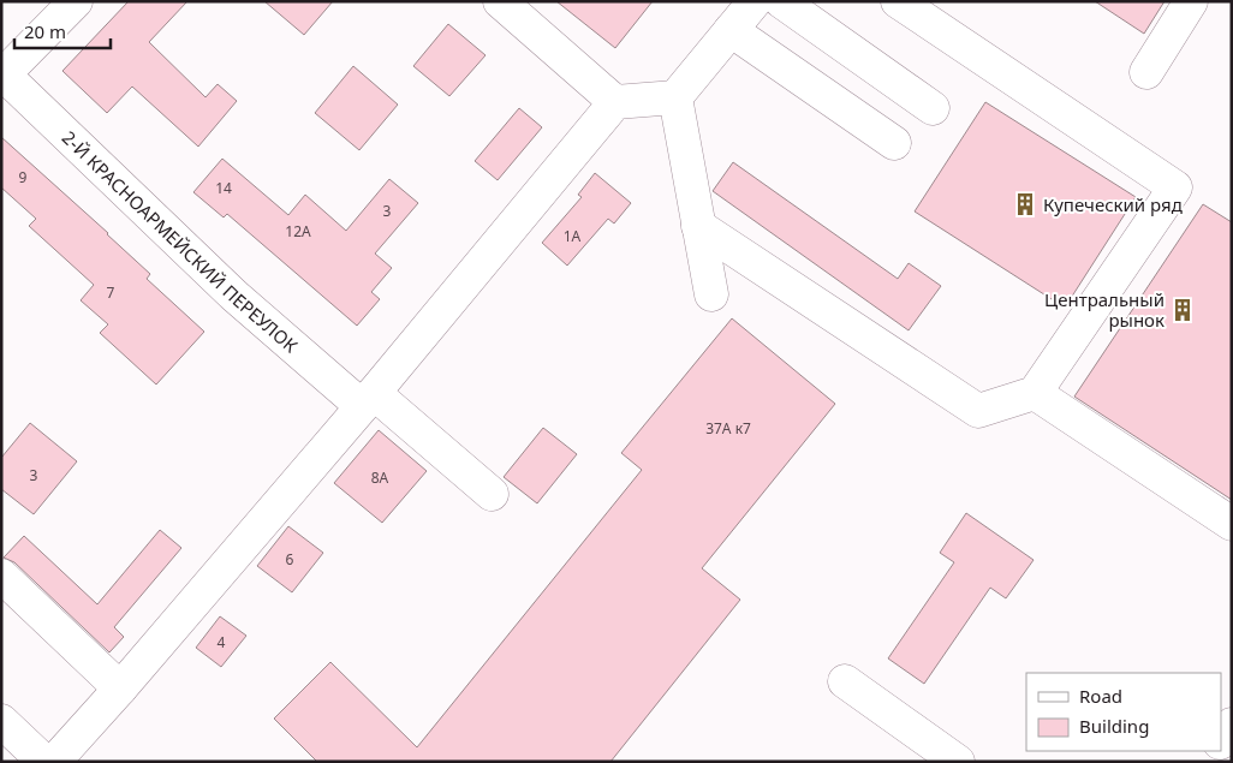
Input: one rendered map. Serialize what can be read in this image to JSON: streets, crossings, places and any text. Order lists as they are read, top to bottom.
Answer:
{
  "streets": {
    "street": ["2-Й КРАСНОАРМЕЙСКИЙ ПЕРЕУЛОК"]
  },
  "places": {
    "building": ["Купеческий ряд", "Центральный рынок"]
  },
  "house_numbers": [
    "9",
    "14",
    "3",
    "12А",
    "1А",
    "7",
    "37А к7",
    "3",
    "8А",
    "6",
    "4"
  ],
  "legend": ["Road", "Building"],
  "scale_bar": "20 m"
}
